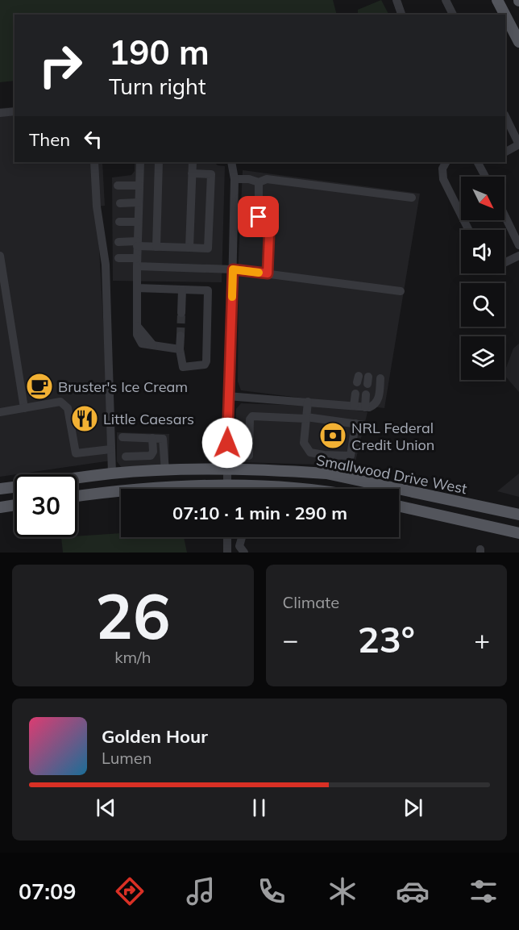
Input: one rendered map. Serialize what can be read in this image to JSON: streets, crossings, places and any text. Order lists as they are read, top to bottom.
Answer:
{
  "streets": {
    "main road": ["Smallwood Drive West"]
  },
  "places": {
    "cafe": ["Bruster's Ice Cream"],
    "restaurant": ["Little Caesars"],
    "bank": ["NRL Federal Credit Union"]
  },
  "north": "bottom right",
  "page": {
    "turn": ["190 m", "Turn right"],
    "then": "Then",
    "limit": "30",
    "trip": "07:10 · 1 min · 290 m",
    "tile": [
      ["26", "km/h"],
      "Climate"
    ],
    "heat": ["−", "23°", "+"],
    "song": ["Golden Hour", "Lumen"],
    "tabs": "07:09"
  }
}
